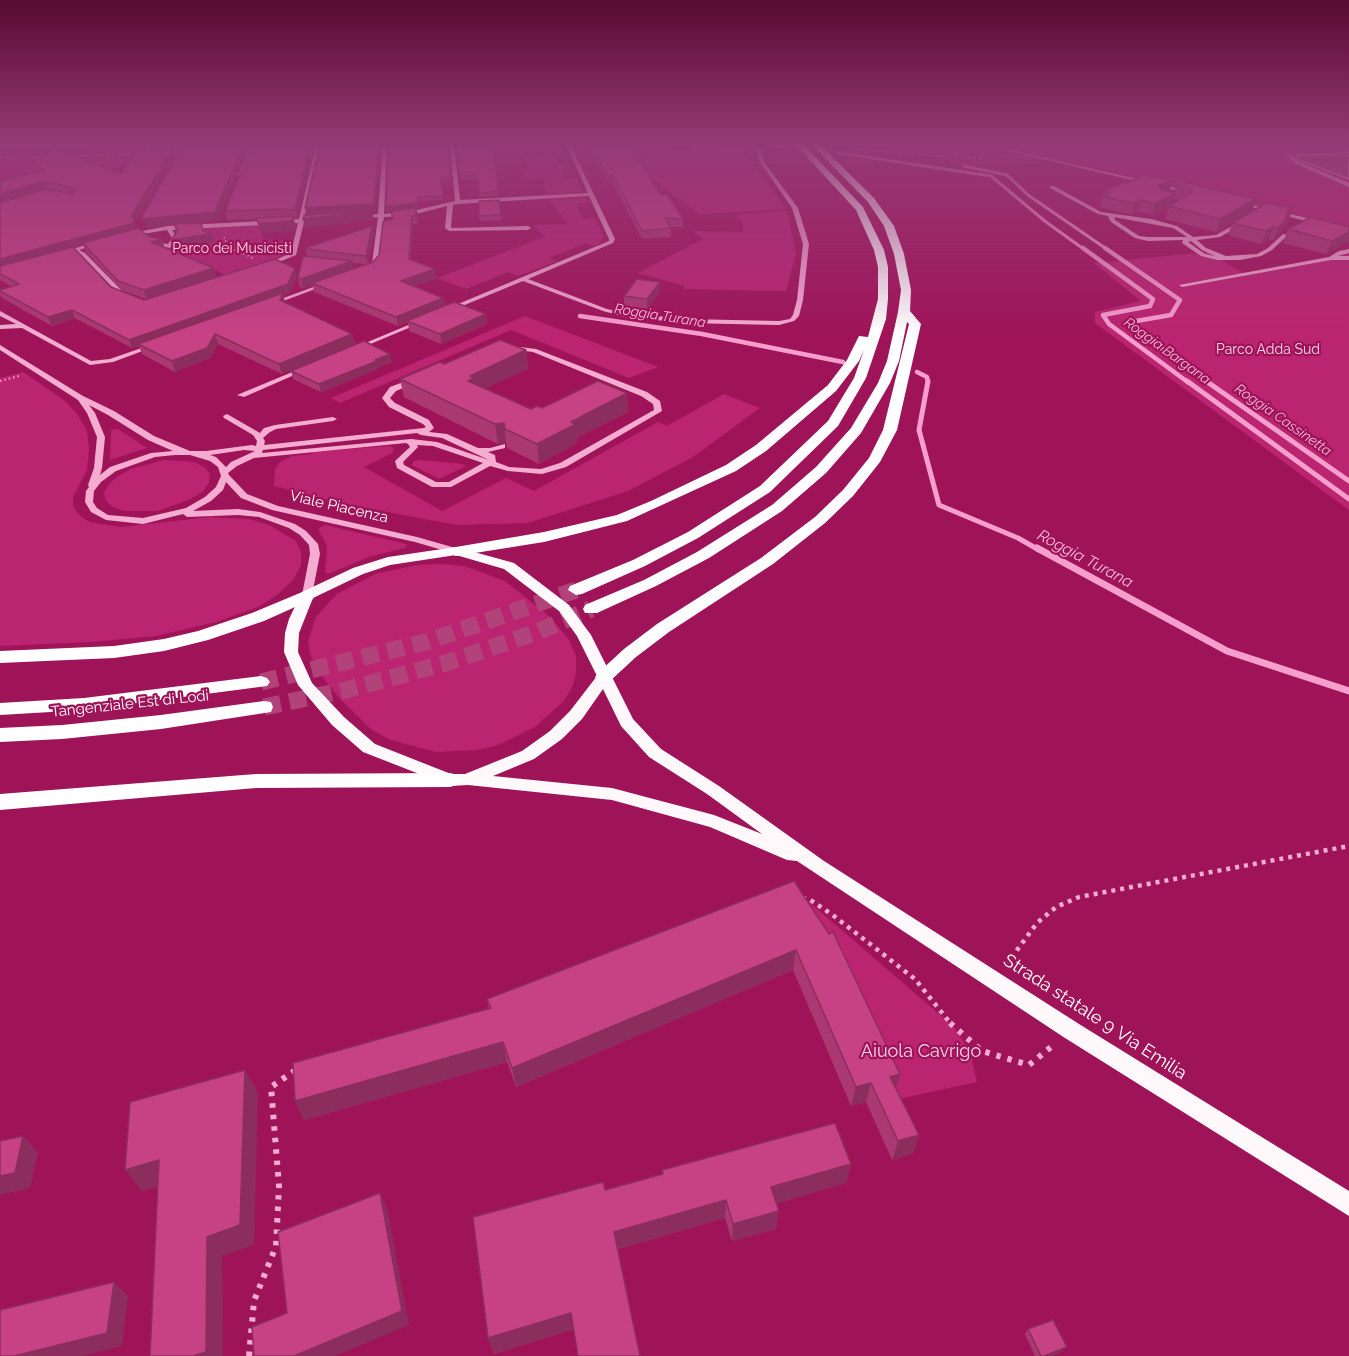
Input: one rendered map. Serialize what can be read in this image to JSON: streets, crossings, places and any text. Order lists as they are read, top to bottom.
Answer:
{
  "streets": {
    "highway": ["Tangenziale Est di Lodi"],
    "main road": ["Strada statale 9 Via Emilia"],
    "street": ["Viale Piacenza"]
  },
  "crossings": [
    ["Viale Piacenza", "Strada statale 9 Via Emilia"]
  ],
  "water": ["Roggia Turana", "Roggia Bargana", "Roggia Cassinetta"],
  "parks": ["Parco dei Musicisti", "Parco Adda Sud", "Aiuola Cavrigo"]
}
